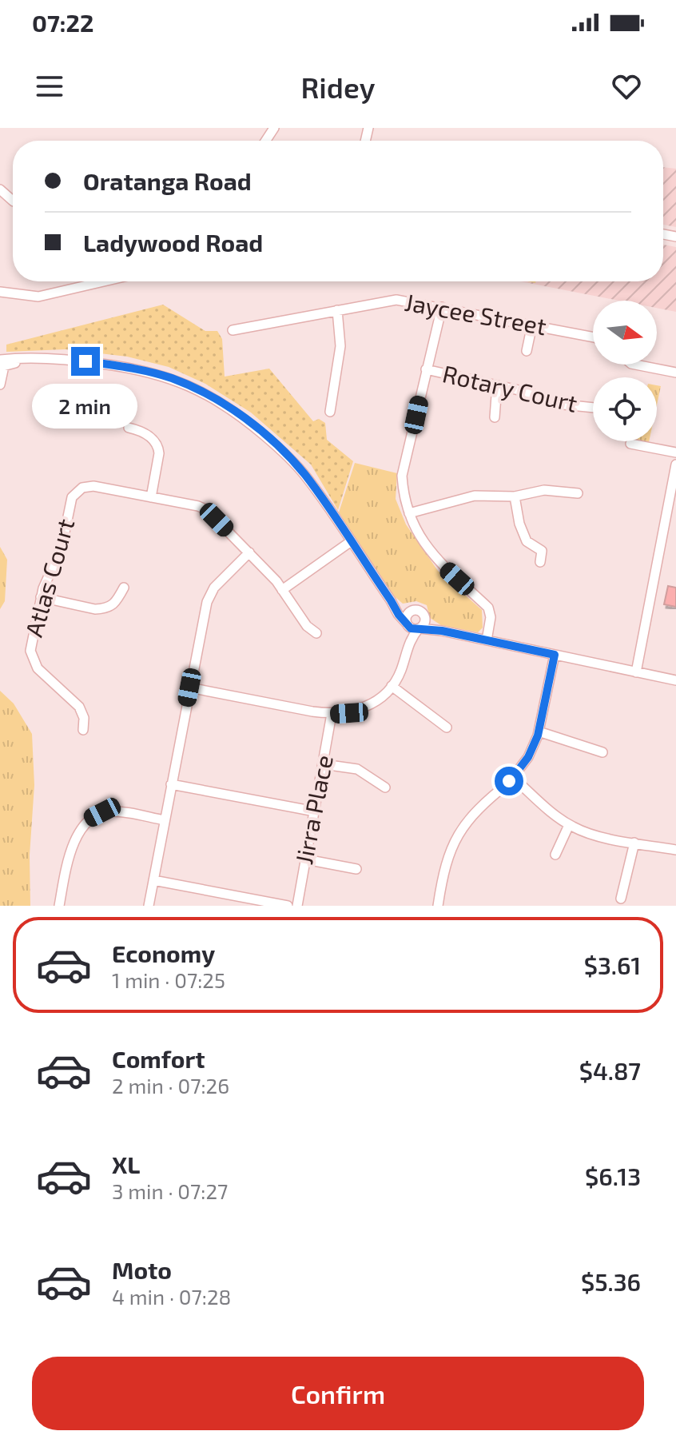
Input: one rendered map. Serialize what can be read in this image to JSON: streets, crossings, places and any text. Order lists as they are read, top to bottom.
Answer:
{
  "streets": {
    "street": [
      "Jaycee Street",
      "Rotary Court",
      "Atlas Court",
      "Jirra Place"
    ]
  },
  "north": "right",
  "page": {
    "status": "07:22",
    "header": "Ridey",
    "banner": ["Oratanga Road", "Ladywood Road"],
    "bubble": "2 min",
    "list": [
      {
        "name": "Economy",
        "note": "1 min · 07:25",
        "value": "$3.61"
      },
      {
        "name": "Comfort",
        "note": "2 min · 07:26",
        "value": "$4.87"
      },
      {
        "name": "XL",
        "note": "3 min · 07:27",
        "value": "$6.13"
      },
      {
        "name": "Moto",
        "note": "4 min · 07:28",
        "value": "$5.36"
      }
    ],
    "buttons": "Confirm"
  }
}
